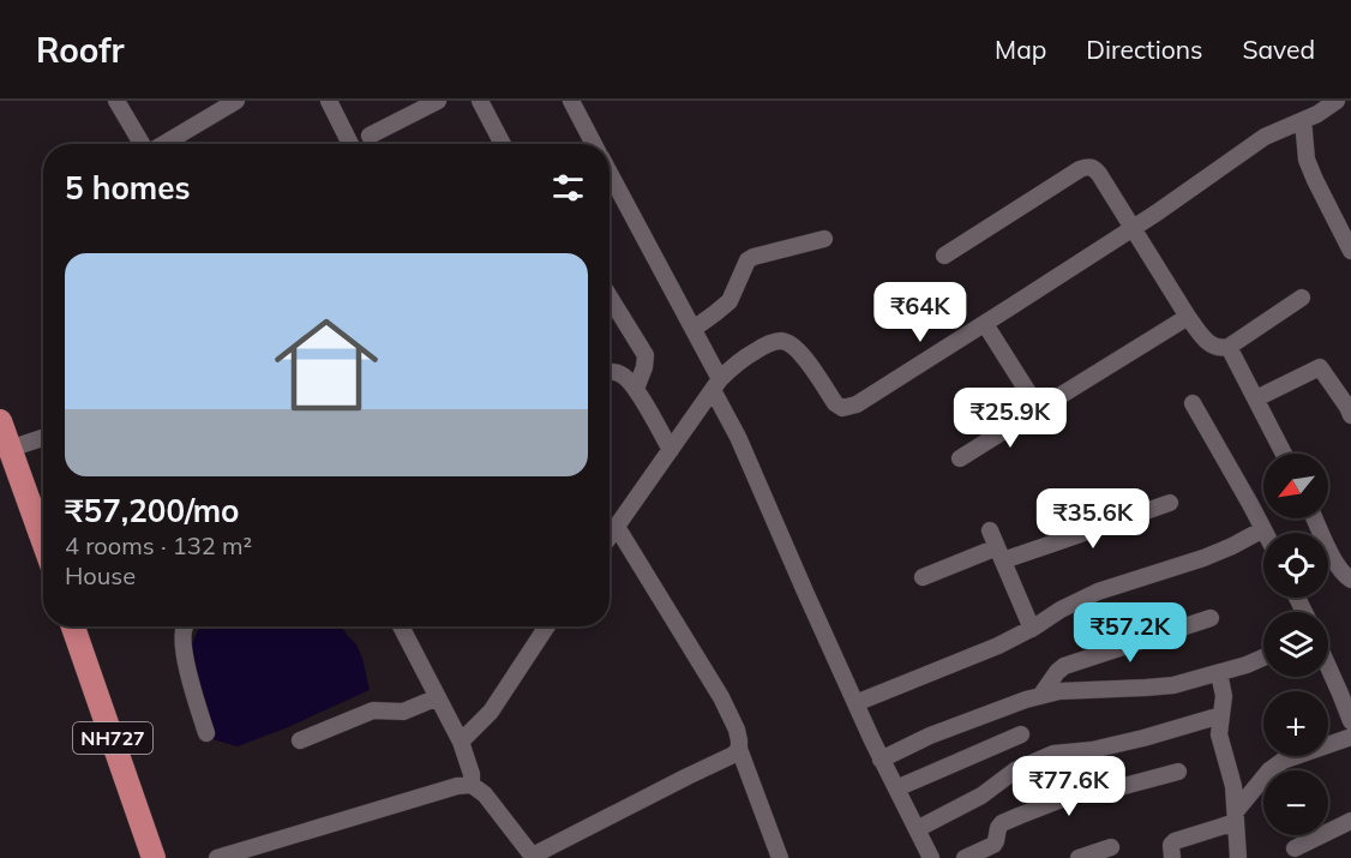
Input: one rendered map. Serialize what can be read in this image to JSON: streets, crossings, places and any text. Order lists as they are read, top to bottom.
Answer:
{
  "streets": {
    "highway": ["NH727"]
  },
  "north": "bottom left",
  "page": {
    "header": "Roofr",
    "nav": ["Map", "Directions", "Saved"],
    "heading": "5 homes",
    "list": [
      {
        "name": "₹57,200/mo",
        "note": "4 rooms · 132 m² · House"
      }
    ],
    "price": [
      "₹64K",
      "₹25.9K",
      "₹35.6K",
      "₹57.2K",
      "₹77.6K"
    ],
    "map_buttons": ["+", "−"]
  }
}
